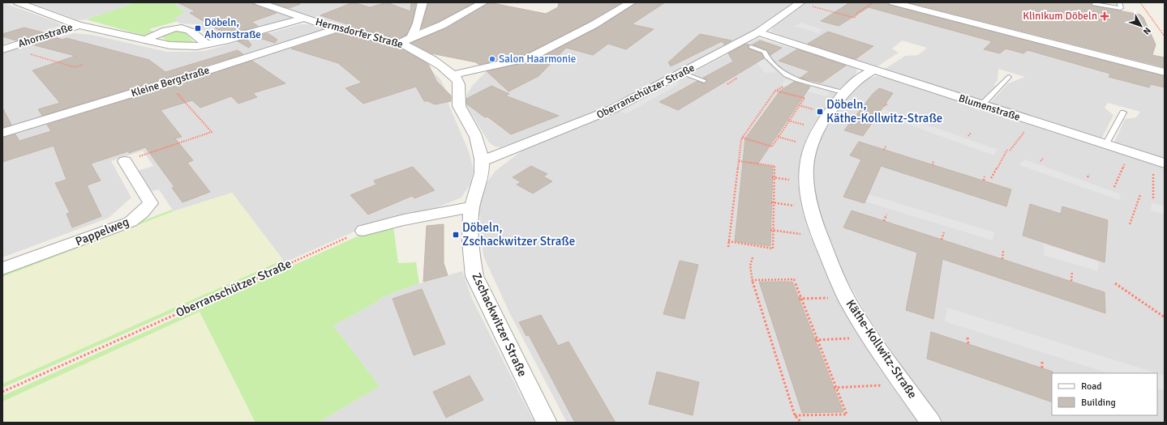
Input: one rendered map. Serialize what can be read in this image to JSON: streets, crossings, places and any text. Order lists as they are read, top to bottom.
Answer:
{
  "streets": {
    "street": [
      "Hermsdorfer Straße",
      "Ahornstraße",
      "Kleine Bergstraße",
      "Oberranschützer Straße",
      "Blumenstraße",
      "Pappelweg",
      "Zschackwitzer Straße",
      "Käthe-Kollwitz-Straße"
    ]
  },
  "crossings": [
    ["Hermsdorfer Straße", "Ahornstraße"],
    ["Hermsdorfer Straße", "Kleine Bergstraße"],
    ["Hermsdorfer Straße", "Zschackwitzer Straße"],
    ["Oberranschützer Straße", "Blumenstraße"],
    ["Oberranschützer Straße", "Zschackwitzer Straße"],
    ["Blumenstraße", "Käthe-Kollwitz-Straße"]
  ],
  "places": {
    "health": ["Klinikum Döbeln"],
    "transit": ["Döbeln, Ahornstraße", "Döbeln, Käthe-Kollwitz-Straße", "Döbeln, Zschackwitzer Straße"],
    "other": ["Salon Haarmonie"]
  },
  "legend": ["Road", "Building"],
  "north": "bottom right"
}
